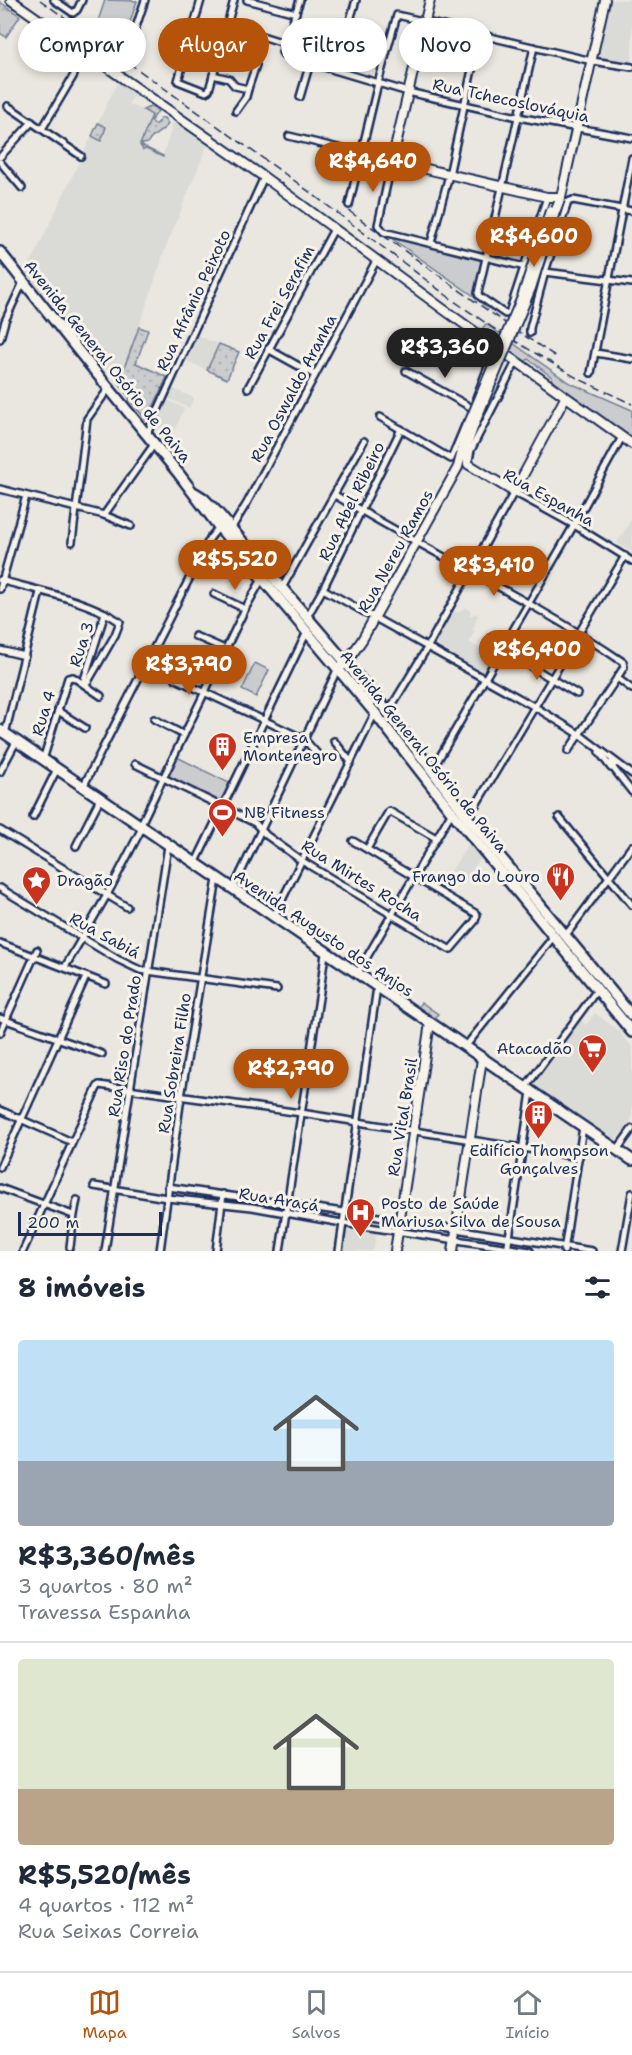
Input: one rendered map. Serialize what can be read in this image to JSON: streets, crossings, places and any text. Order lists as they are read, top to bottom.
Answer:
{
  "streets": {
    "main road": ["Avenida General Osório de Paiva", "Avenida Augusto dos Anjos"],
    "street": [
      "Rua Tchecoslováquia",
      "Rua Afrânio Peixoto",
      "Rua Frei Serafim",
      "Rua Oswaldo Aranha",
      "Rua Espanha",
      "Rua Abel Ribeiro",
      "Rua Nereu Ramos",
      "Rua 3",
      "Rua 4",
      "Rua Mirtes Rocha",
      "Rua Sabiá",
      "Rua Riso do Prado",
      "Rua Sobreira Filho",
      "Rua Vital Brasil",
      "Rua Araçá"
    ]
  },
  "crossings": [
    ["Rua Tchecoslováquia", "Rua Nereu Ramos"],
    ["Rua Afrânio Peixoto", "Avenida General Osório de Paiva"],
    ["Avenida General Osório de Paiva", "Rua Oswaldo Aranha"],
    ["Avenida General Osório de Paiva", "Rua Abel Ribeiro"],
    ["Avenida General Osório de Paiva", "Rua Nereu Ramos"],
    ["Rua Espanha", "Rua Nereu Ramos"],
    ["Rua Nereu Ramos", "Rua Mirtes Rocha"],
    ["Rua Nereu Ramos", "Avenida Augusto dos Anjos"],
    ["Rua 3", "Rua 4"],
    ["Rua 4", "Avenida Augusto dos Anjos"],
    ["Avenida Augusto dos Anjos", "Rua Riso do Prado"],
    ["Avenida Augusto dos Anjos", "Rua Sobreira Filho"],
    ["Avenida Augusto dos Anjos", "Rua Vital Brasil"],
    ["Rua Sabiá", "Rua Riso do Prado"],
    ["Rua Sabiá", "Rua Sobreira Filho"],
    ["Rua Riso do Prado", "Rua Araçá"],
    ["Rua Sobreira Filho", "Rua Araçá"],
    ["Rua Vital Brasil", "Rua Araçá"]
  ],
  "places": {
    "building": ["Empresa Montenegro", "Edifício Thompson Gonçalves"],
    "sports": ["NB Fitness"],
    "restaurant": ["Frango do Louro"],
    "place": ["Dragão"],
    "supermarket": ["Atacadão"],
    "hospital": ["Posto de Saúde Mariusa Silva de Sousa"]
  },
  "scale_bar": "200 m",
  "page": {
    "chip": [
      "Comprar",
      "Alugar",
      "Filtros",
      "Novo"
    ],
    "price": [
      "R$4,640",
      "R$4,600",
      "R$3,360",
      "R$5,520",
      "R$3,410",
      "R$6,400",
      "R$3,790",
      "R$2,790"
    ],
    "scale": "200 m",
    "heading": "8 imóveis",
    "list": [
      {
        "name": "R$3,360/mês",
        "note": "3 quartos · 80 m² · Travessa Espanha"
      },
      {
        "name": "R$5,520/mês",
        "note": "4 quartos · 112 m² · Rua Seixas Correia"
      }
    ],
    "tabs": ["Mapa", "Salvos", "Início"]
  }
}
